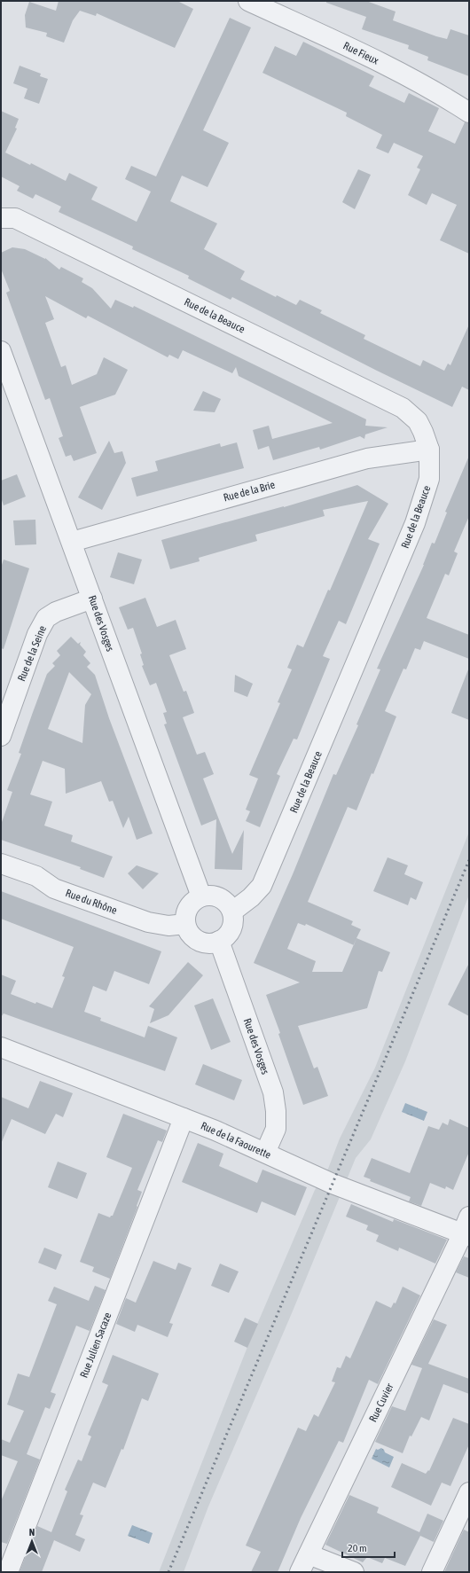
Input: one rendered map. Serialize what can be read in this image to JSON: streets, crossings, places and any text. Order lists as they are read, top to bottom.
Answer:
{
  "streets": {
    "street": [
      "Rue Fieux",
      "Rue de la Beauce",
      "Rue de la Brie",
      "Rue des Vosges",
      "Rue de la Seine",
      "Rue du Rhône",
      "Rue de la Faourette",
      "Rue Julien Sacaze",
      "Rue Cuvier"
    ]
  },
  "crossings": [
    ["Rue de la Beauce", "Rue de la Brie"],
    ["Rue de la Beauce", "Rue des Vosges"],
    ["Rue de la Beauce", "Rue du Rhône"],
    ["Rue de la Brie", "Rue des Vosges"],
    ["Rue des Vosges", "Rue de la Seine"],
    ["Rue des Vosges", "Rue du Rhône"],
    ["Rue des Vosges", "Rue de la Faourette"],
    ["Rue de la Faourette", "Rue Julien Sacaze"],
    ["Rue de la Faourette", "Rue Cuvier"]
  ],
  "scale_bar": "20 m",
  "north": "top"
}
